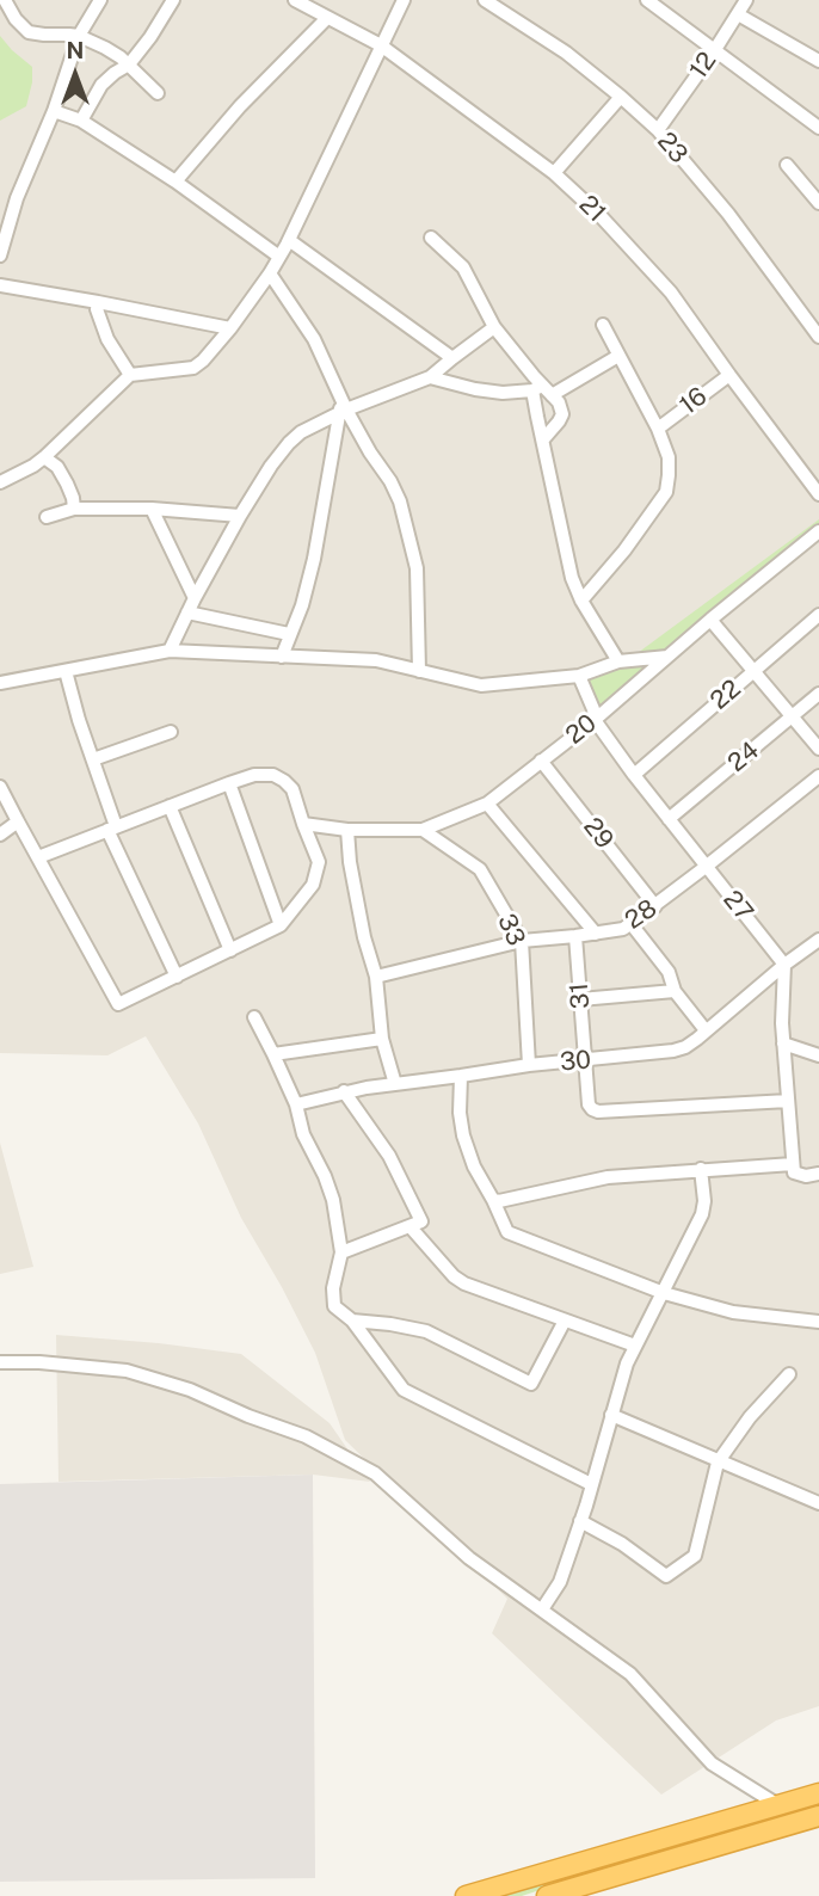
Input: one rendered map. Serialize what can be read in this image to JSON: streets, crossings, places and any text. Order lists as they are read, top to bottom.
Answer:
{
  "streets": {
    "street": [
      "12",
      "23",
      "21",
      "16",
      "22",
      "20",
      "24",
      "29",
      "27",
      "28",
      "33",
      "31",
      "30"
    ]
  },
  "crossings": [
    ["12", "23"],
    ["21", "16"],
    ["22", "27"],
    ["20", "29"],
    ["20", "27"],
    ["20", "33"],
    ["24", "27"],
    ["29", "28"],
    ["27", "28"],
    ["27", "30"],
    ["28", "33"],
    ["28", "31"],
    ["33", "30"],
    ["31", "30"]
  ],
  "north": "top"
}
